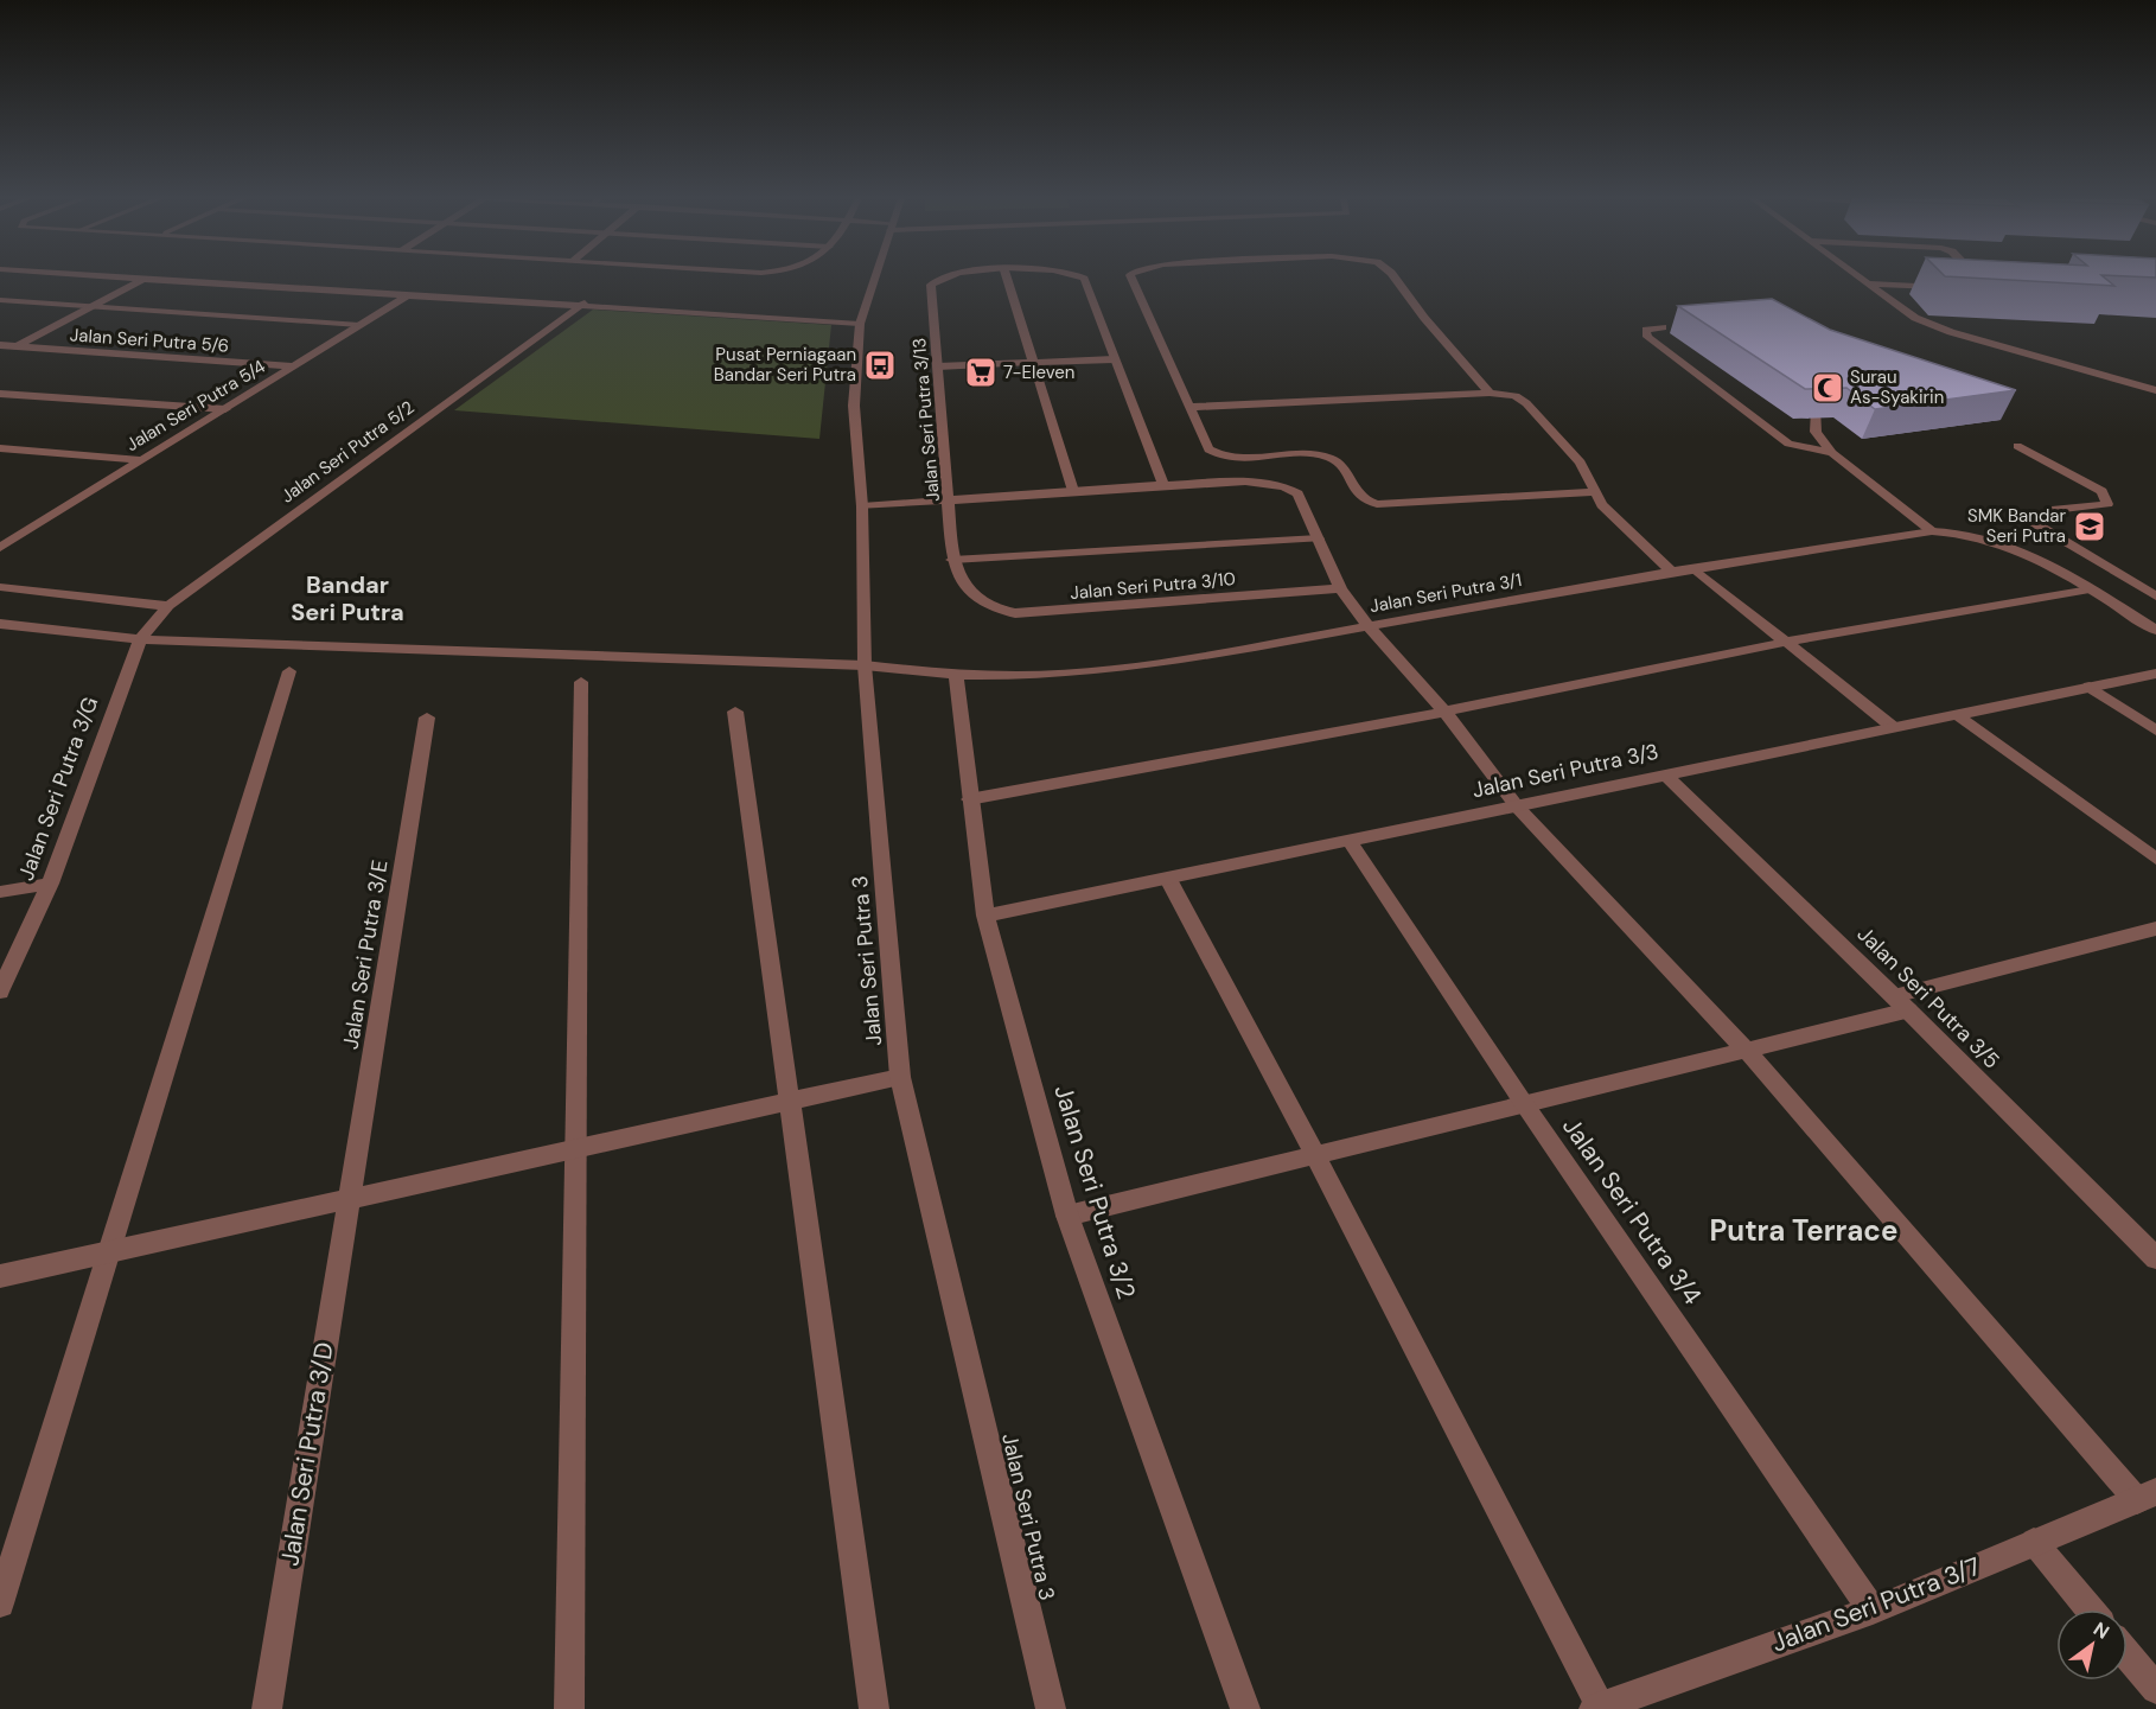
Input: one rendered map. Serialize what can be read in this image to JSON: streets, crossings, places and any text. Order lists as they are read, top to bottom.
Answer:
{
  "streets": {
    "street": [
      "Jalan Seri Putra 5/6",
      "Jalan Seri Putra 5/4",
      "Jalan Seri Putra 3/13",
      "Jalan Seri Putra 5/2",
      "Jalan Seri Putra 3/10",
      "Jalan Seri Putra 3/1",
      "Jalan Seri Putra 3/3",
      "Jalan Seri Putra 3/G",
      "Jalan Seri Putra 3/E",
      "Jalan Seri Putra 3",
      "Jalan Seri Putra 3/5",
      "Jalan Seri Putra 3/2",
      "Jalan Seri Putra 3/4",
      "Jalan Seri Putra 3/D",
      "Jalan Seri Putra 3/7"
    ]
  },
  "crossings": [
    ["Jalan Seri Putra 5/6", "Jalan Seri Putra 5/4"],
    ["Jalan Seri Putra 3/13", "Jalan Seri Putra 3/10"],
    ["Jalan Seri Putra 5/2", "Jalan Seri Putra 3/1"],
    ["Jalan Seri Putra 5/2", "Jalan Seri Putra 3/G"],
    ["Jalan Seri Putra 3/1", "Jalan Seri Putra 3/G"],
    ["Jalan Seri Putra 3/1", "Jalan Seri Putra 3"],
    ["Jalan Seri Putra 3/1", "Jalan Seri Putra 3/2"],
    ["Jalan Seri Putra 3/3", "Jalan Seri Putra 3/5"],
    ["Jalan Seri Putra 3/3", "Jalan Seri Putra 3/2"],
    ["Jalan Seri Putra 3/3", "Jalan Seri Putra 3/4"],
    ["Jalan Seri Putra 3/E", "Jalan Seri Putra 3/D"],
    ["Jalan Seri Putra 3/4", "Jalan Seri Putra 3/7"]
  ],
  "districts": ["Bandar Seri Putra", "Putra Terrace"],
  "places": {
    "bus stop": ["Pusat Perniagaan Bandar Seri Putra"],
    "supermarket": ["7-Eleven"],
    "mosque": ["Surau As-Syakirin"],
    "school or university": ["SMK Bandar Seri Putra"]
  },
  "north": "top right"
}
